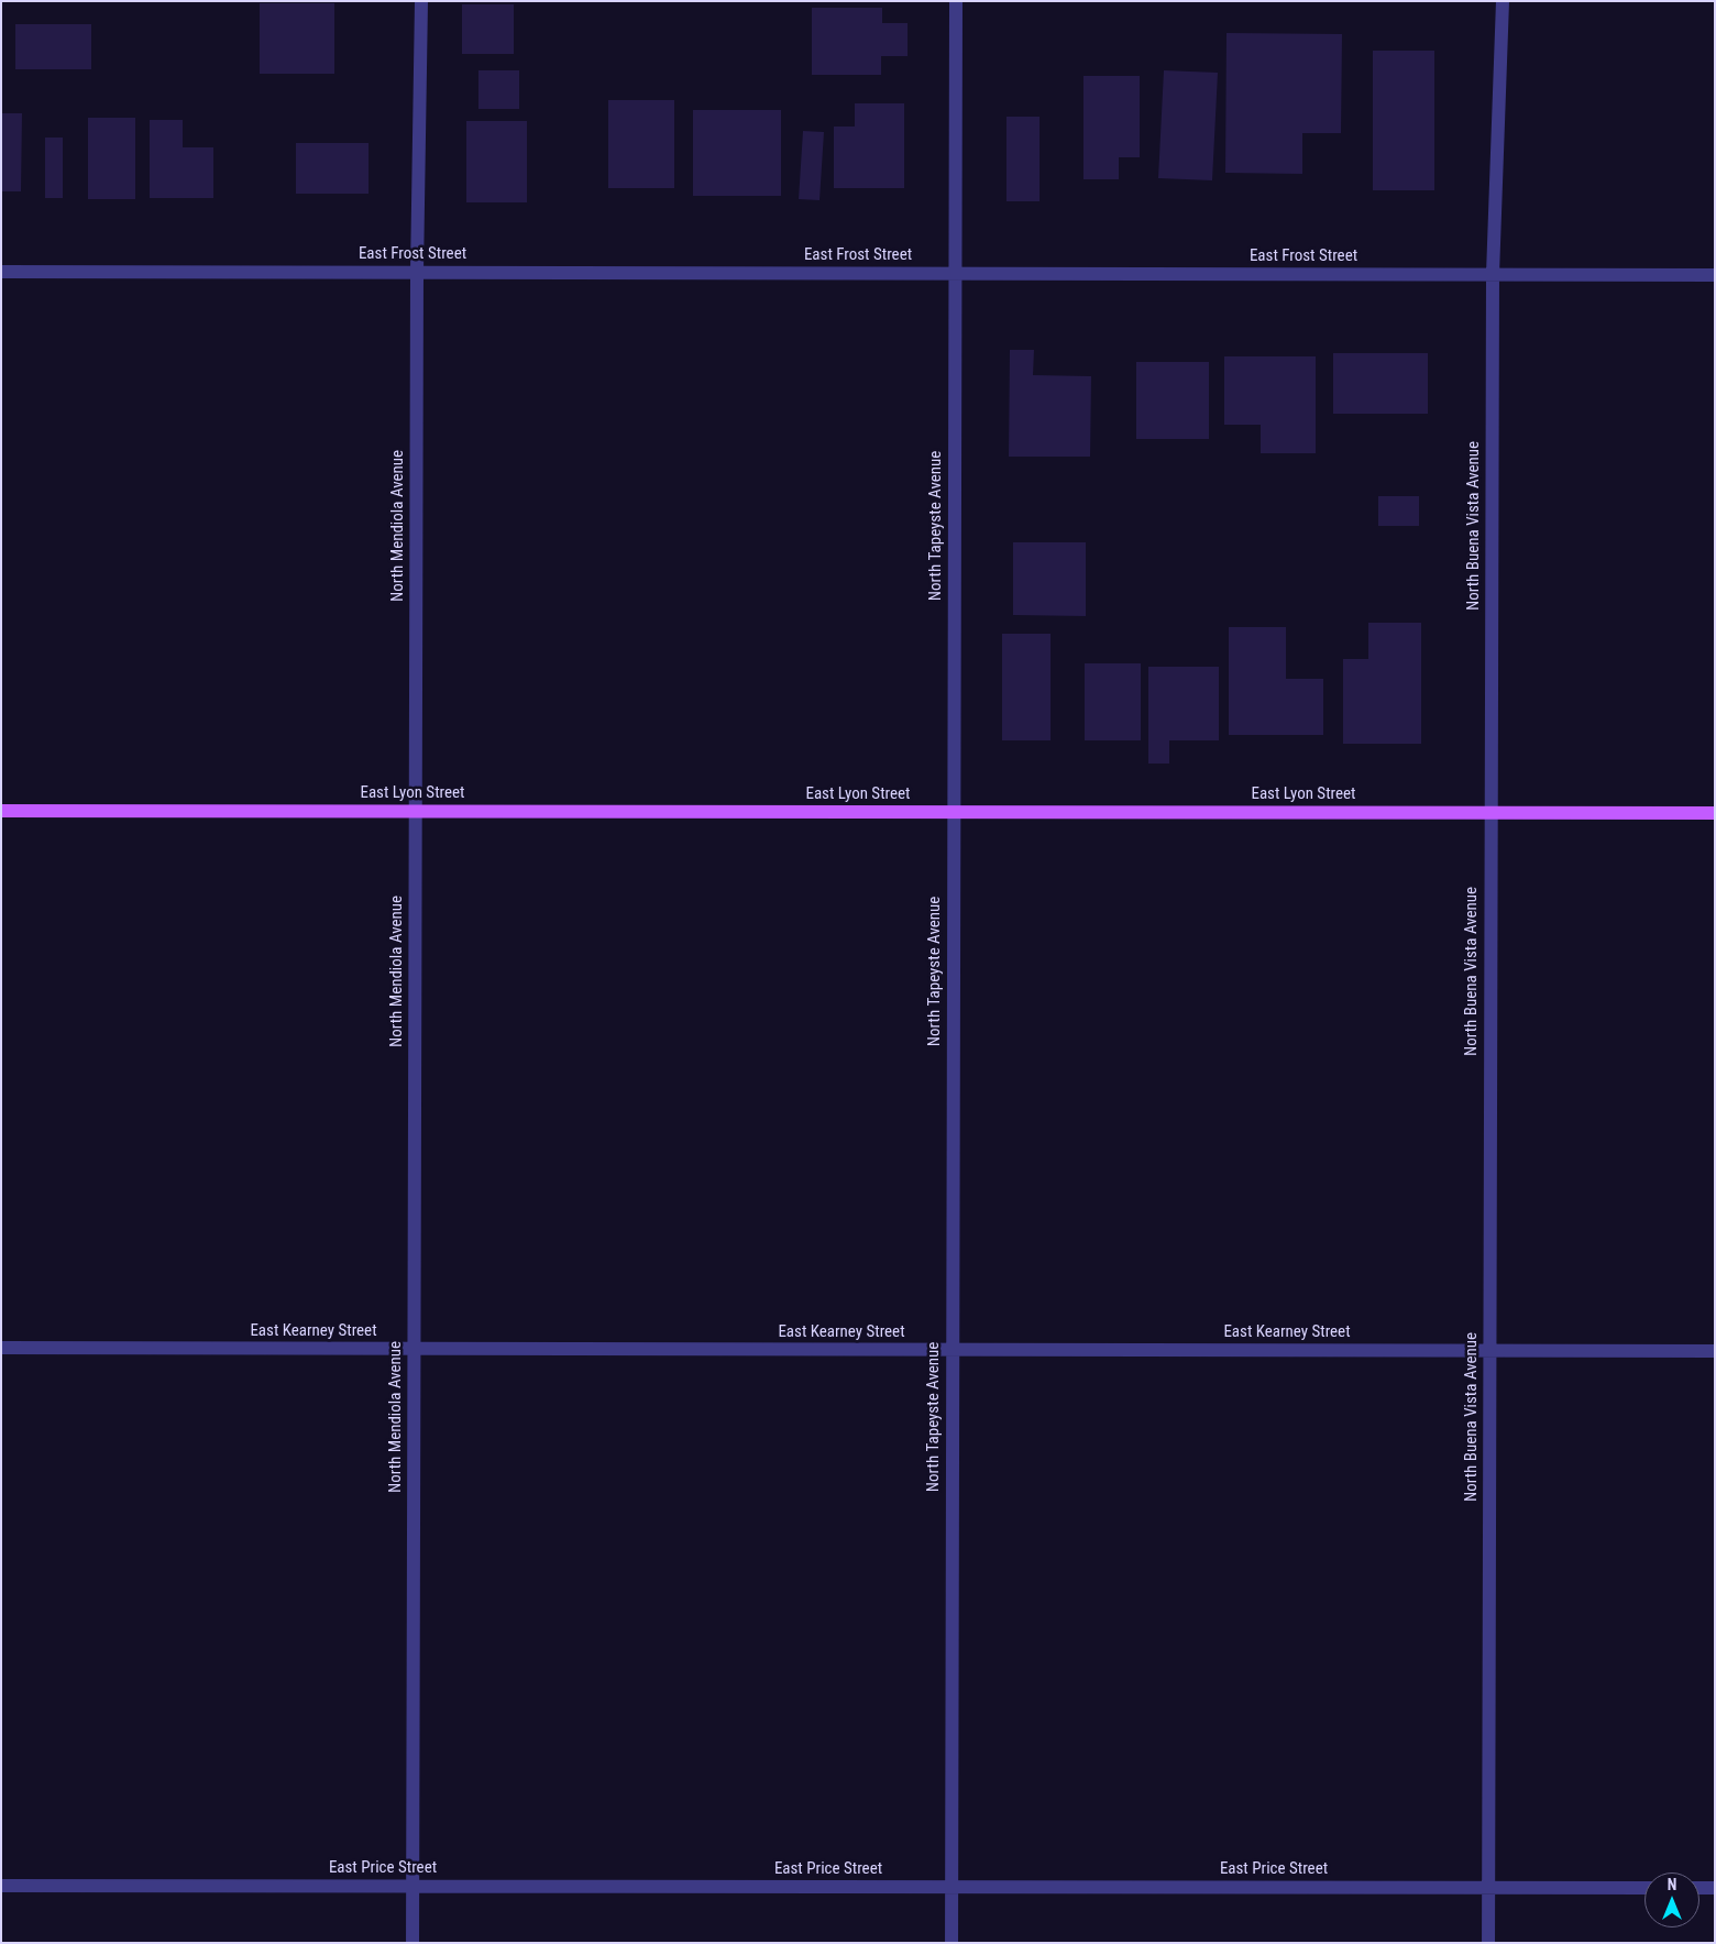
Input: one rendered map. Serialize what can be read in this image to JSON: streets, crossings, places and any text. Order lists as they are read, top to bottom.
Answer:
{
  "streets": {
    "main road": ["East Lyon Street"],
    "street": [
      "East Frost Street",
      "North Mendiola Avenue",
      "North Tapeyste Avenue",
      "North Buena Vista Avenue",
      "East Kearney Street",
      "East Price Street"
    ]
  },
  "crossings": [
    ["East Frost Street", "North Mendiola Avenue"],
    ["East Frost Street", "North Tapeyste Avenue"],
    ["East Frost Street", "North Buena Vista Avenue"],
    ["North Mendiola Avenue", "East Lyon Street"],
    ["North Mendiola Avenue", "East Kearney Street"],
    ["North Mendiola Avenue", "East Price Street"],
    ["North Tapeyste Avenue", "East Lyon Street"],
    ["North Tapeyste Avenue", "East Kearney Street"],
    ["North Tapeyste Avenue", "East Price Street"],
    ["North Buena Vista Avenue", "East Lyon Street"],
    ["North Buena Vista Avenue", "East Kearney Street"],
    ["North Buena Vista Avenue", "East Price Street"]
  ],
  "north": "top"
}
